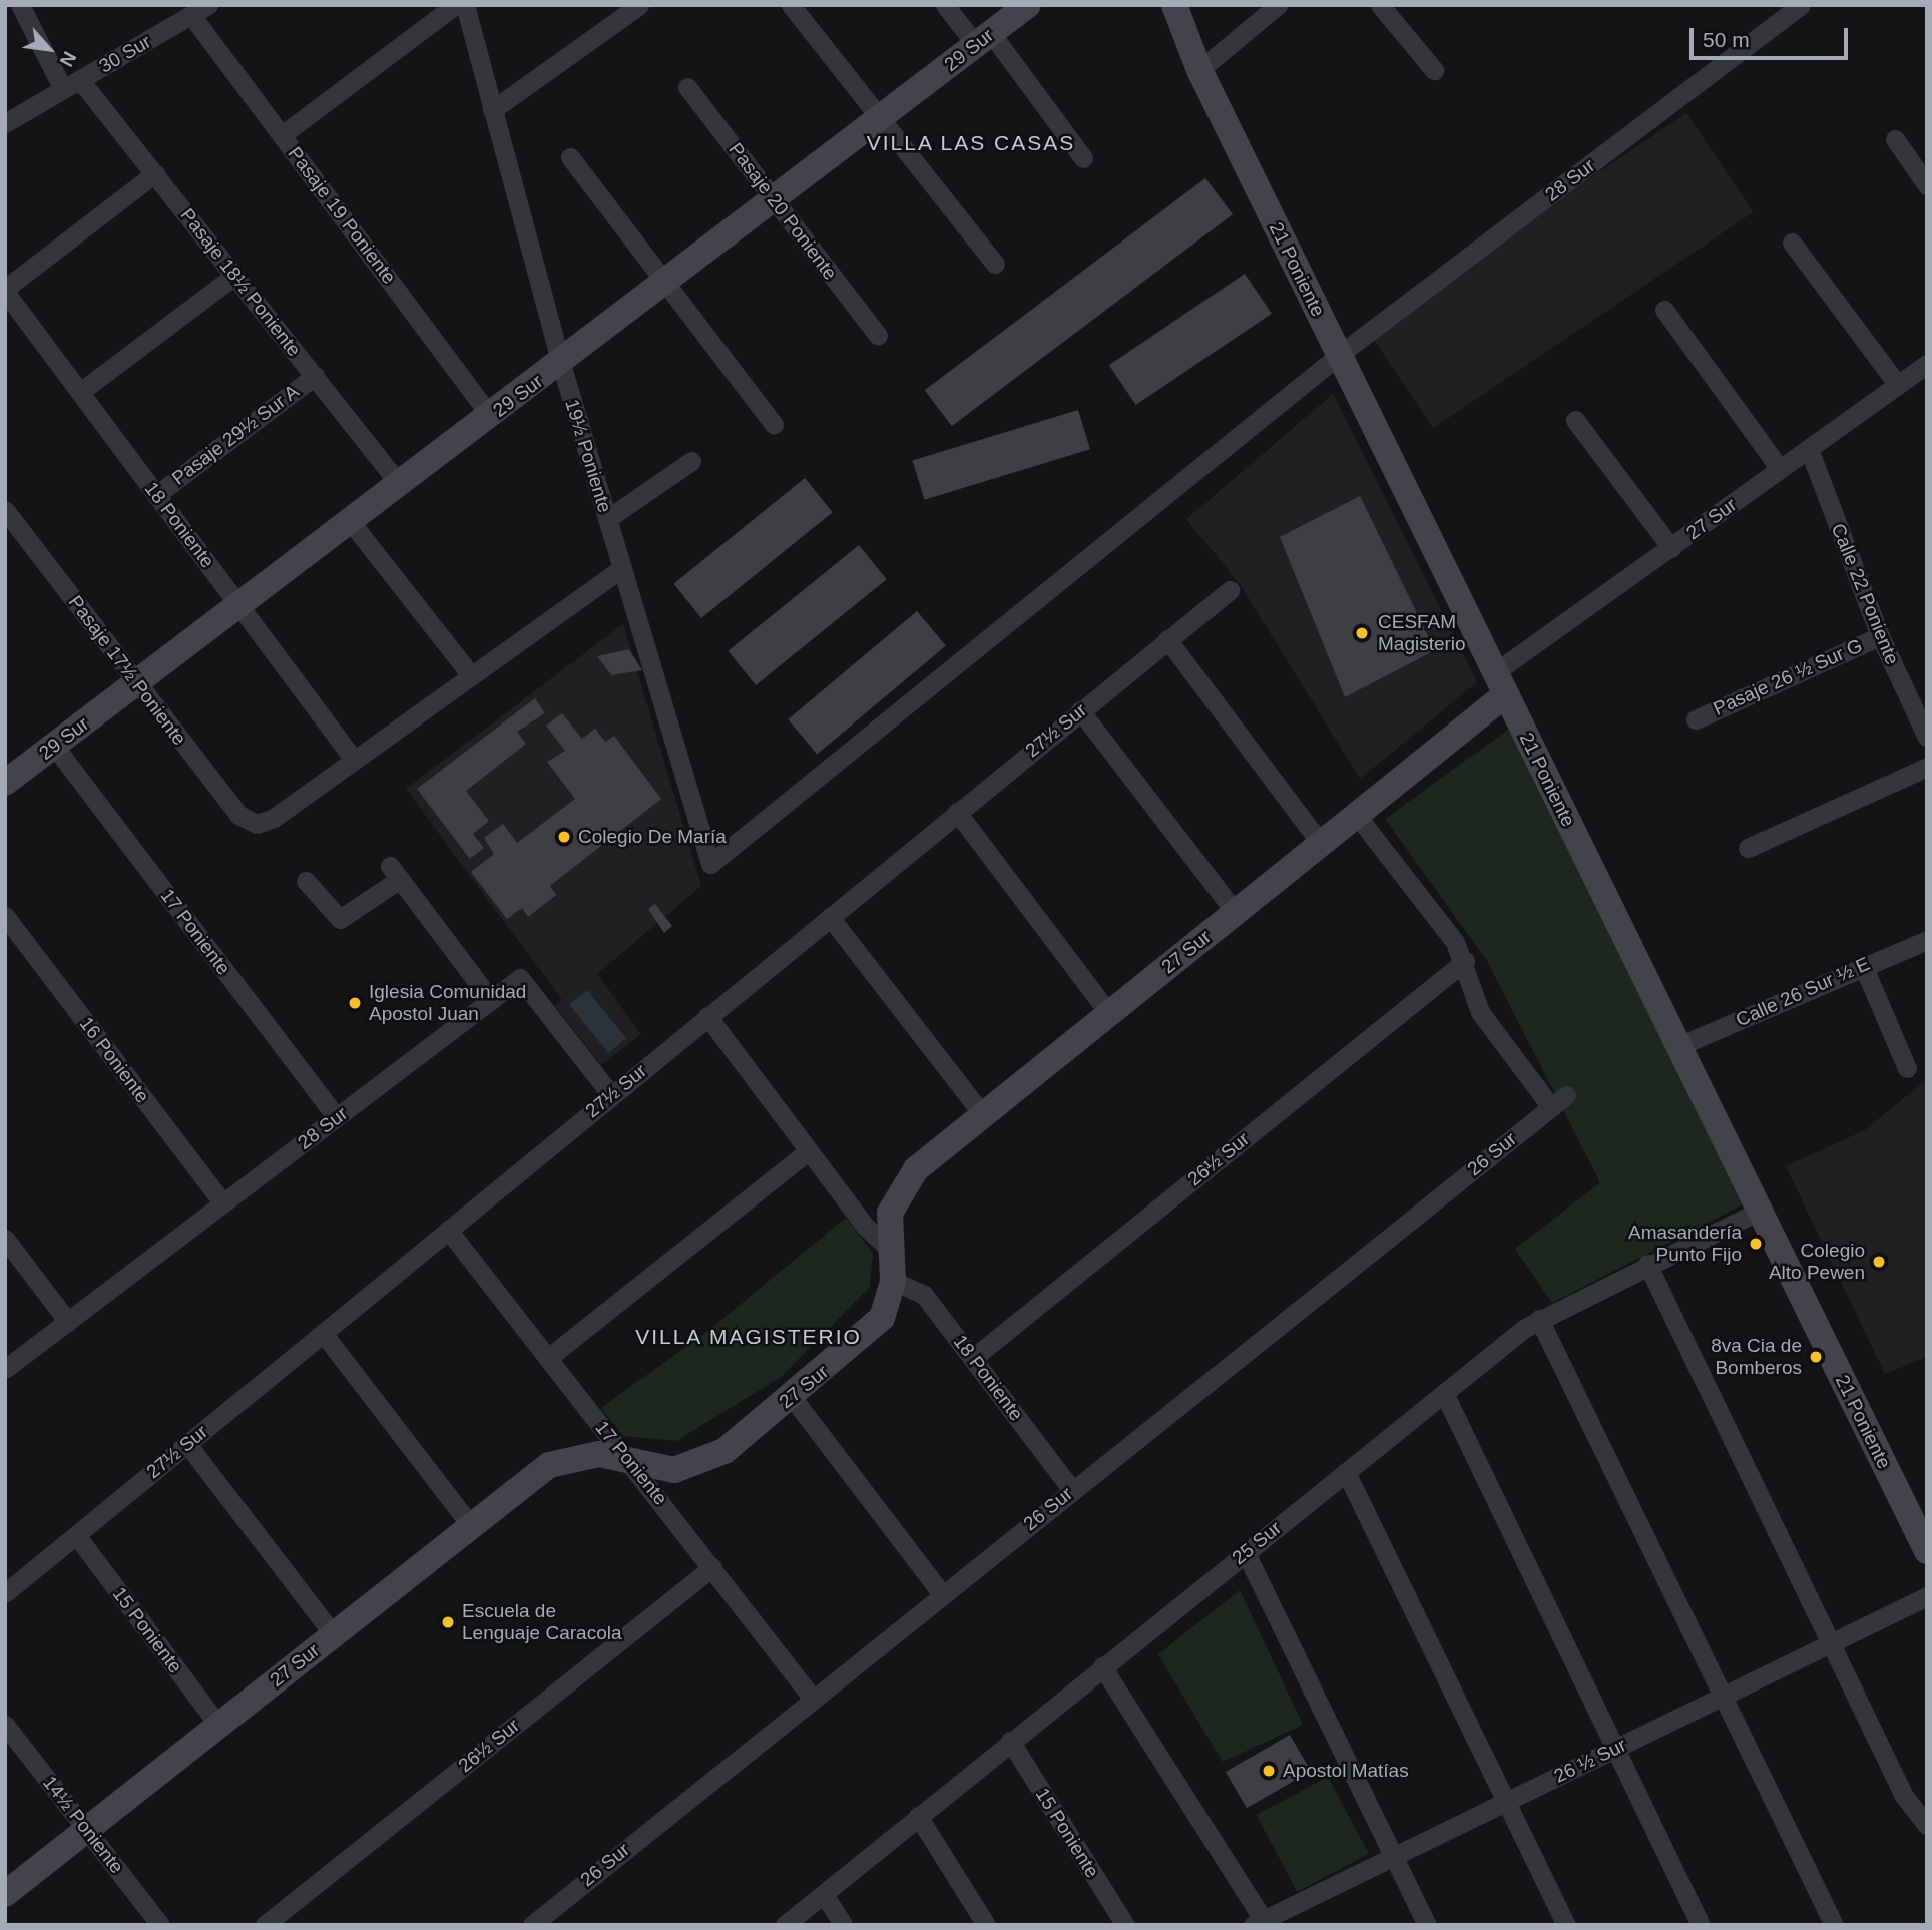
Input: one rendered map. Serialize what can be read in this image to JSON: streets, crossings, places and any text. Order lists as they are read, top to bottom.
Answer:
{
  "streets": {
    "street": [
      "29 Sur",
      "30 Sur",
      "28 Sur",
      "Pasaje 20 Poniente",
      "Pasaje 19 Poniente",
      "21 Poniente",
      "Pasaje 18½ Poniente",
      "Pasaje 29½ Sur A",
      "19½ Poniente",
      "27 Sur",
      "18 Poniente",
      "Calle 22 Poniente",
      "Pasaje 17½ Poniente",
      "Pasaje 26 ½ Sur G",
      "27½ Sur",
      "17 Poniente",
      "Calle 26 Sur ½ E",
      "16 Poniente",
      "26 Sur",
      "26½ Sur",
      "25 Sur",
      "15 Poniente",
      "26 ½ Sur",
      "14½ Poniente"
    ]
  },
  "crossings": [
    ["29 Sur", "Pasaje 20 Poniente"],
    ["29 Sur", "Pasaje 19 Poniente"],
    ["29 Sur", "Pasaje 18½ Poniente"],
    ["29 Sur", "19½ Poniente"],
    ["29 Sur", "18 Poniente"],
    ["29 Sur", "Pasaje 17½ Poniente"],
    ["29 Sur", "17 Poniente"],
    ["30 Sur", "Pasaje 19 Poniente"],
    ["30 Sur", "Pasaje 18½ Poniente"],
    ["28 Sur", "21 Poniente"],
    ["28 Sur", "19½ Poniente"],
    ["28 Sur", "27½ Sur"],
    ["28 Sur", "17 Poniente"],
    ["28 Sur", "16 Poniente"],
    ["21 Poniente", "27 Sur"],
    ["21 Poniente", "Calle 26 Sur ½ E"],
    ["21 Poniente", "25 Sur"],
    ["Pasaje 18½ Poniente", "Pasaje 29½ Sur A"],
    ["Pasaje 29½ Sur A", "18 Poniente"],
    ["27 Sur", "18 Poniente"],
    ["27 Sur", "Calle 22 Poniente"],
    ["27 Sur", "17 Poniente"],
    ["27 Sur", "15 Poniente"],
    ["27 Sur", "14½ Poniente"],
    ["18 Poniente", "Pasaje 17½ Poniente"],
    ["18 Poniente", "26 Sur"],
    ["18 Poniente", "26½ Sur"],
    ["Calle 22 Poniente", "Pasaje 26 ½ Sur G"],
    ["27½ Sur", "17 Poniente"],
    ["27½ Sur", "15 Poniente"],
    ["17 Poniente", "26 Sur"],
    ["17 Poniente", "26½ Sur"],
    ["26 Sur", "26½ Sur"],
    ["25 Sur", "15 Poniente"]
  ],
  "districts": ["VILLA LAS CASAS", "VILLA MAGISTERIO"],
  "places": [
    "CESFAM Magisterio",
    "Colegio De María",
    "Iglesia Comunidad Apostol Juan",
    "Amasandería Punto Fijo",
    "Colegio Alto Pewen",
    "8va Cia de Bomberos",
    "Escuela de Lenguaje Caracola",
    "Apostol Matías"
  ],
  "scale_bar": "50 m",
  "north": "bottom right"
}
